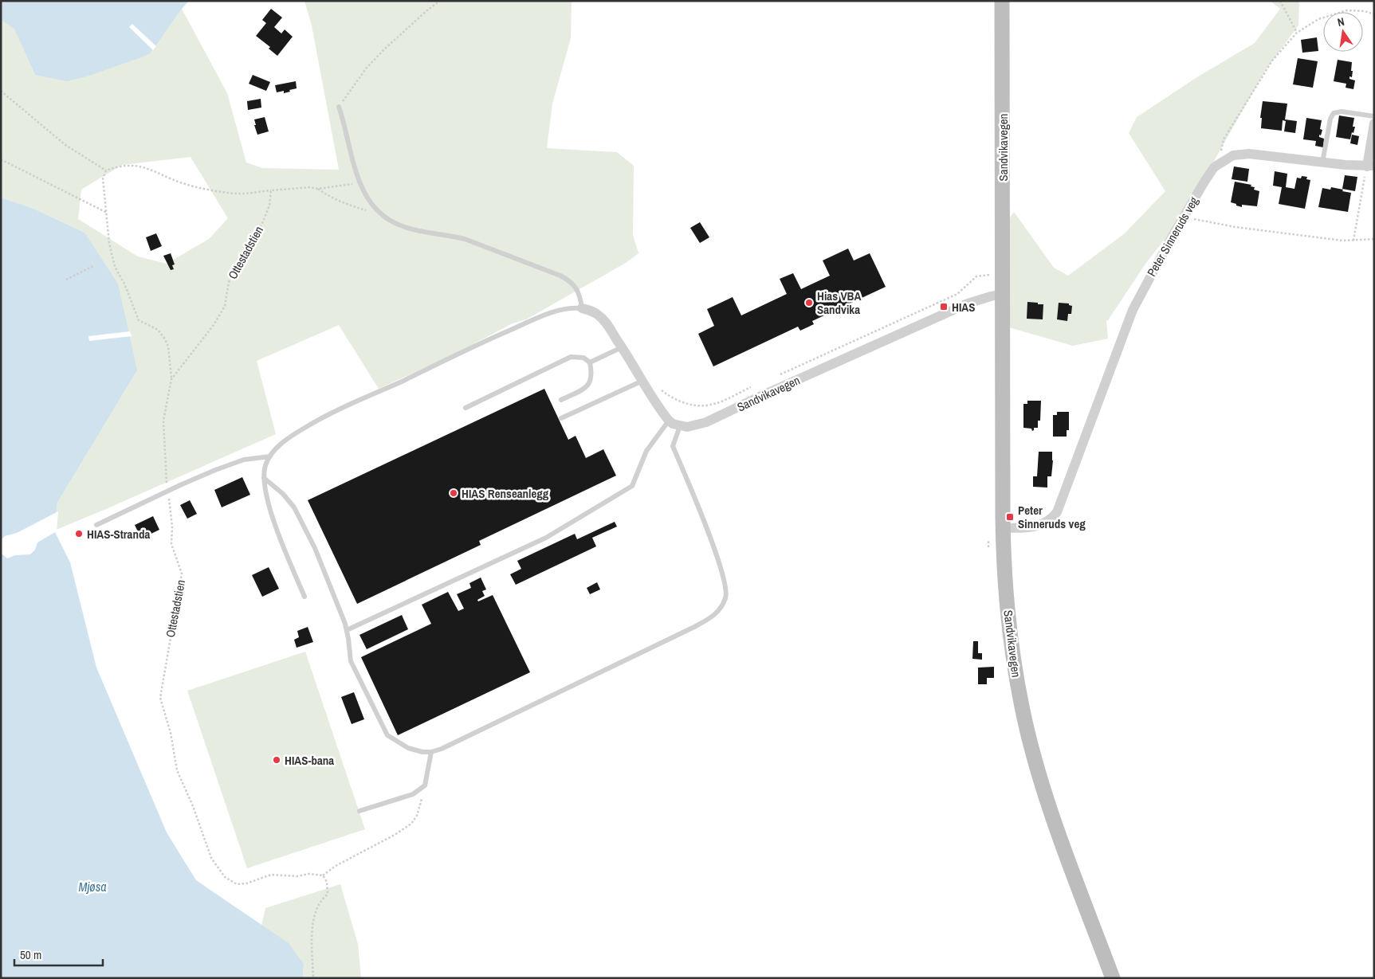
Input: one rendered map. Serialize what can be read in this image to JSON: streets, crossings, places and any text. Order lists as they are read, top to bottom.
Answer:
{
  "streets": {
    "main road": ["Sandvikavegen"],
    "street": ["Peter Sinneruds veg"],
    "path": ["Ottestadstien"]
  },
  "crossings": [
    ["Sandvikavegen", "Peter Sinneruds veg"]
  ],
  "water": ["Mjøsa"],
  "places": {
    "other": [
      "Hias VBA Sandvika",
      "HIAS Renseanlegg",
      "HIAS-Stranda",
      "HIAS-bana"
    ],
    "transit": ["HIAS", "Peter Sinneruds veg"]
  },
  "scale_bar": "50 m",
  "north": "top"
}
